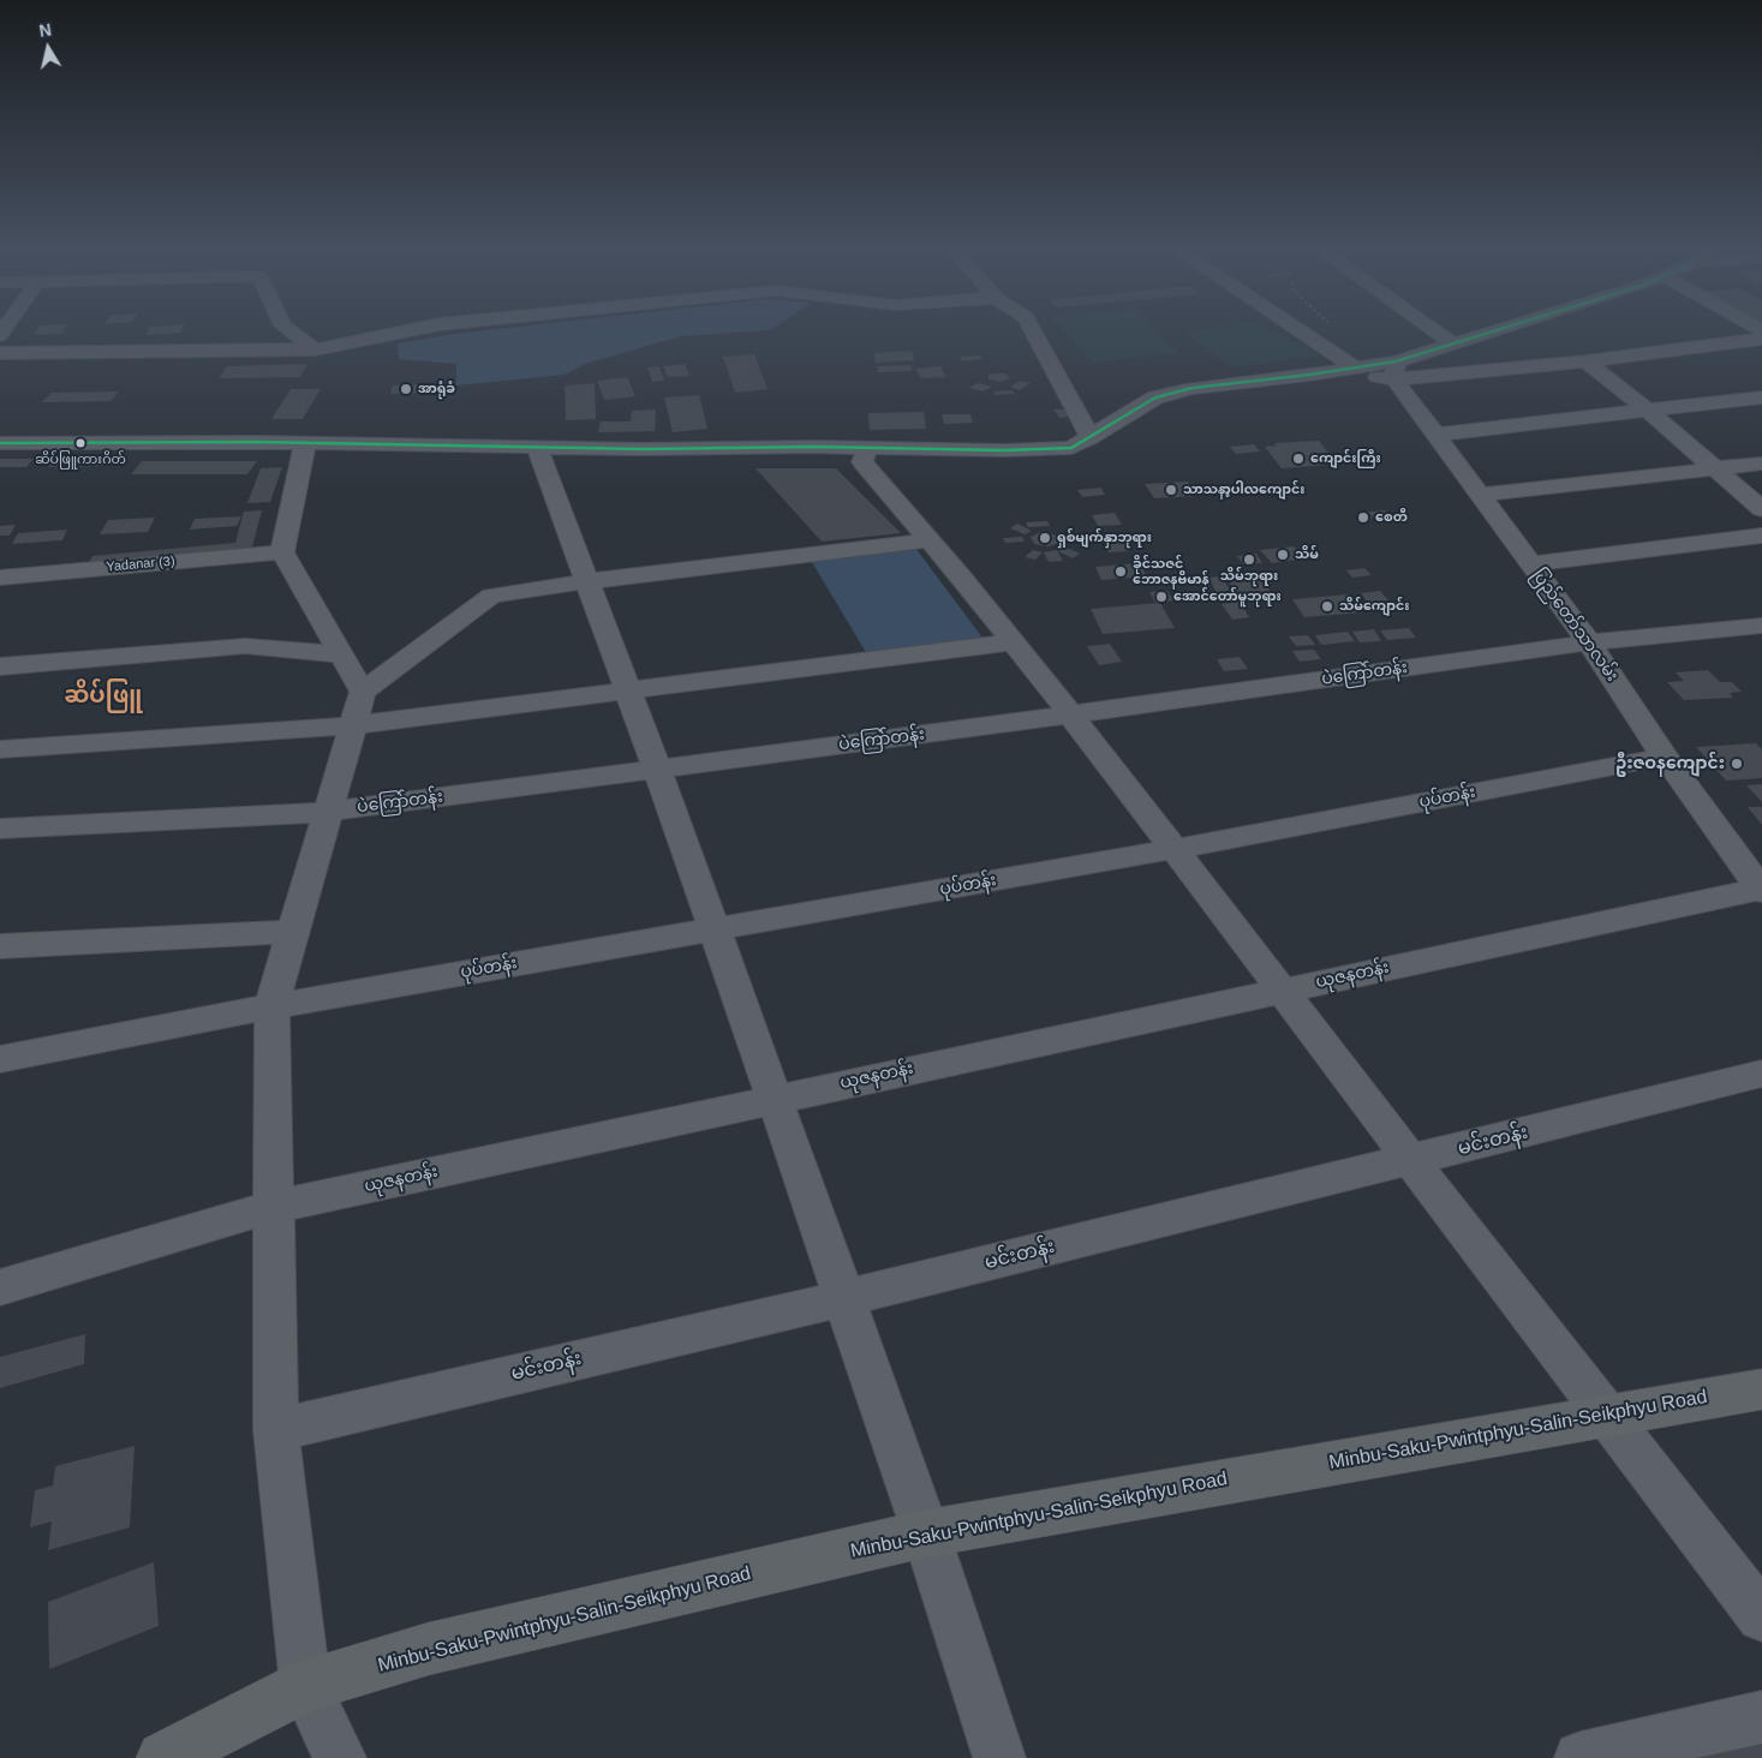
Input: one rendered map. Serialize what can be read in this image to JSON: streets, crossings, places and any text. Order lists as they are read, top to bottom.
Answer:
{
  "streets": {
    "main road": ["Minbu-Saku-Pwintphyu-Salin-Seikphyu Road"],
    "street": [
      "Yadanar (3)",
      "ပြည်တော်သာလမ်း",
      "ပဲကြော်တန်း",
      "ပုပ်တန်း",
      "ယုဇနတန်း",
      "မင်းတန်း"
    ]
  },
  "crossings": [
    ["ပြည်တော်သာလမ်း", "ပဲကြော်တန်း"],
    ["ပြည်တော်သာလမ်း", "ပုပ်တန်း"],
    ["ပြည်တော်သာလမ်း", "ယုဇနတန်း"]
  ],
  "districts": ["ဆိပ်ဖြူ"],
  "places": [
    "အာရုံခံ",
    "ဆိပ်ဖြူကားဂိတ်",
    "ကျောင်းကြီး",
    "သာသနာ့ပါလကျောင်း",
    "စေတီ",
    "ရှစ်မျက်နှာဘုရား",
    "သိမ်",
    "သိမ်ဘုရား",
    "ခိုင်သဇင် ဘောဇနဗိမာန်",
    "အောင်တော်မူဘုရား",
    "သိမ်ကျောင်း",
    "ဦးဇဝနကျောင်း"
  ],
  "north": "top"
}
